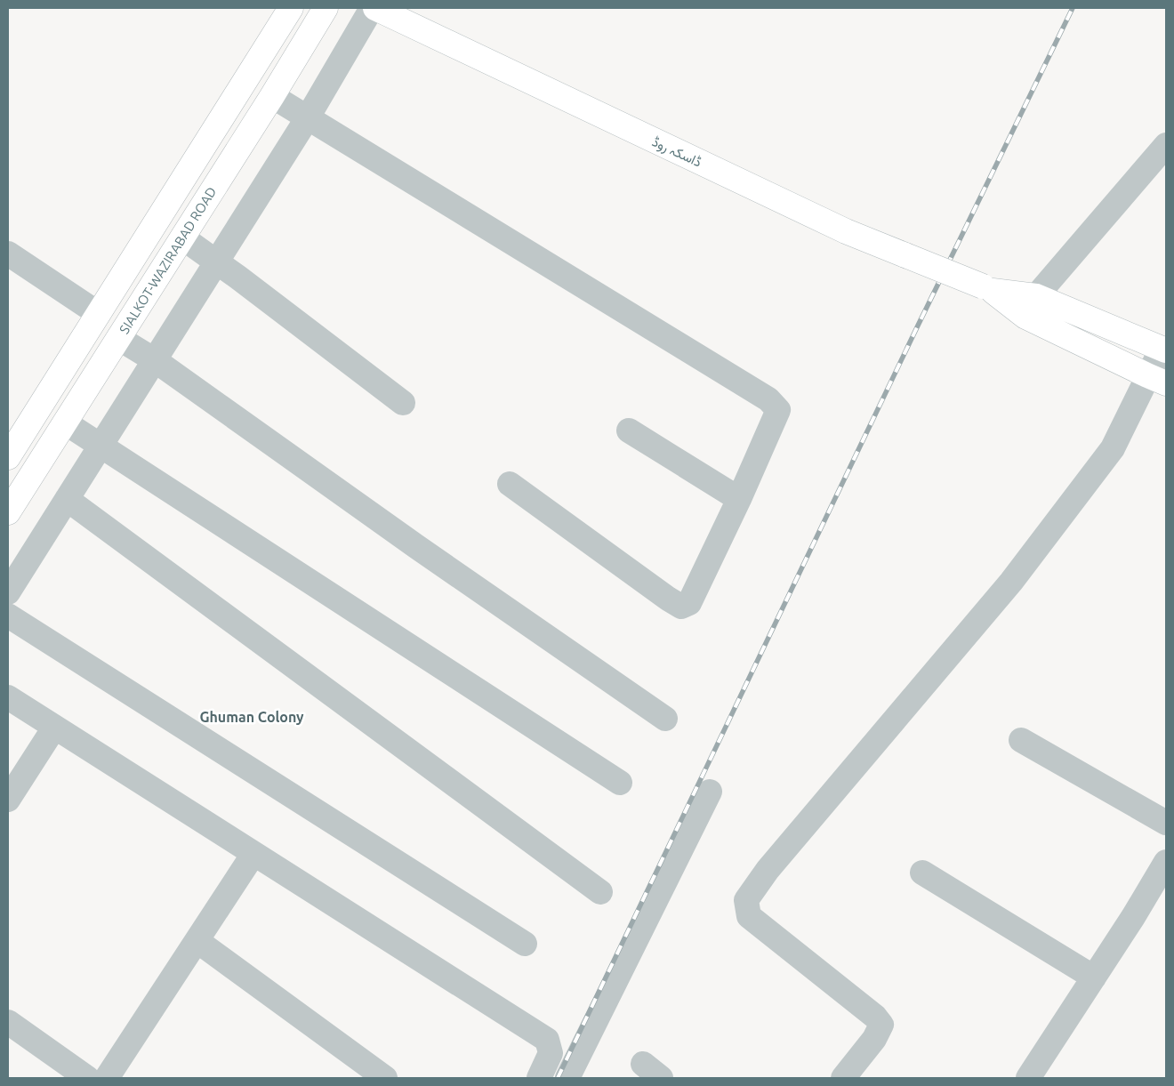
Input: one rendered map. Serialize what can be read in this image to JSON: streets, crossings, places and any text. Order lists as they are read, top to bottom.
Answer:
{
  "streets": {
    "main road": ["ڈاسکہ روڈ", "SIALKOT-WAZIRABAD ROAD"]
  },
  "districts": ["Ghuman Colony"]
}
